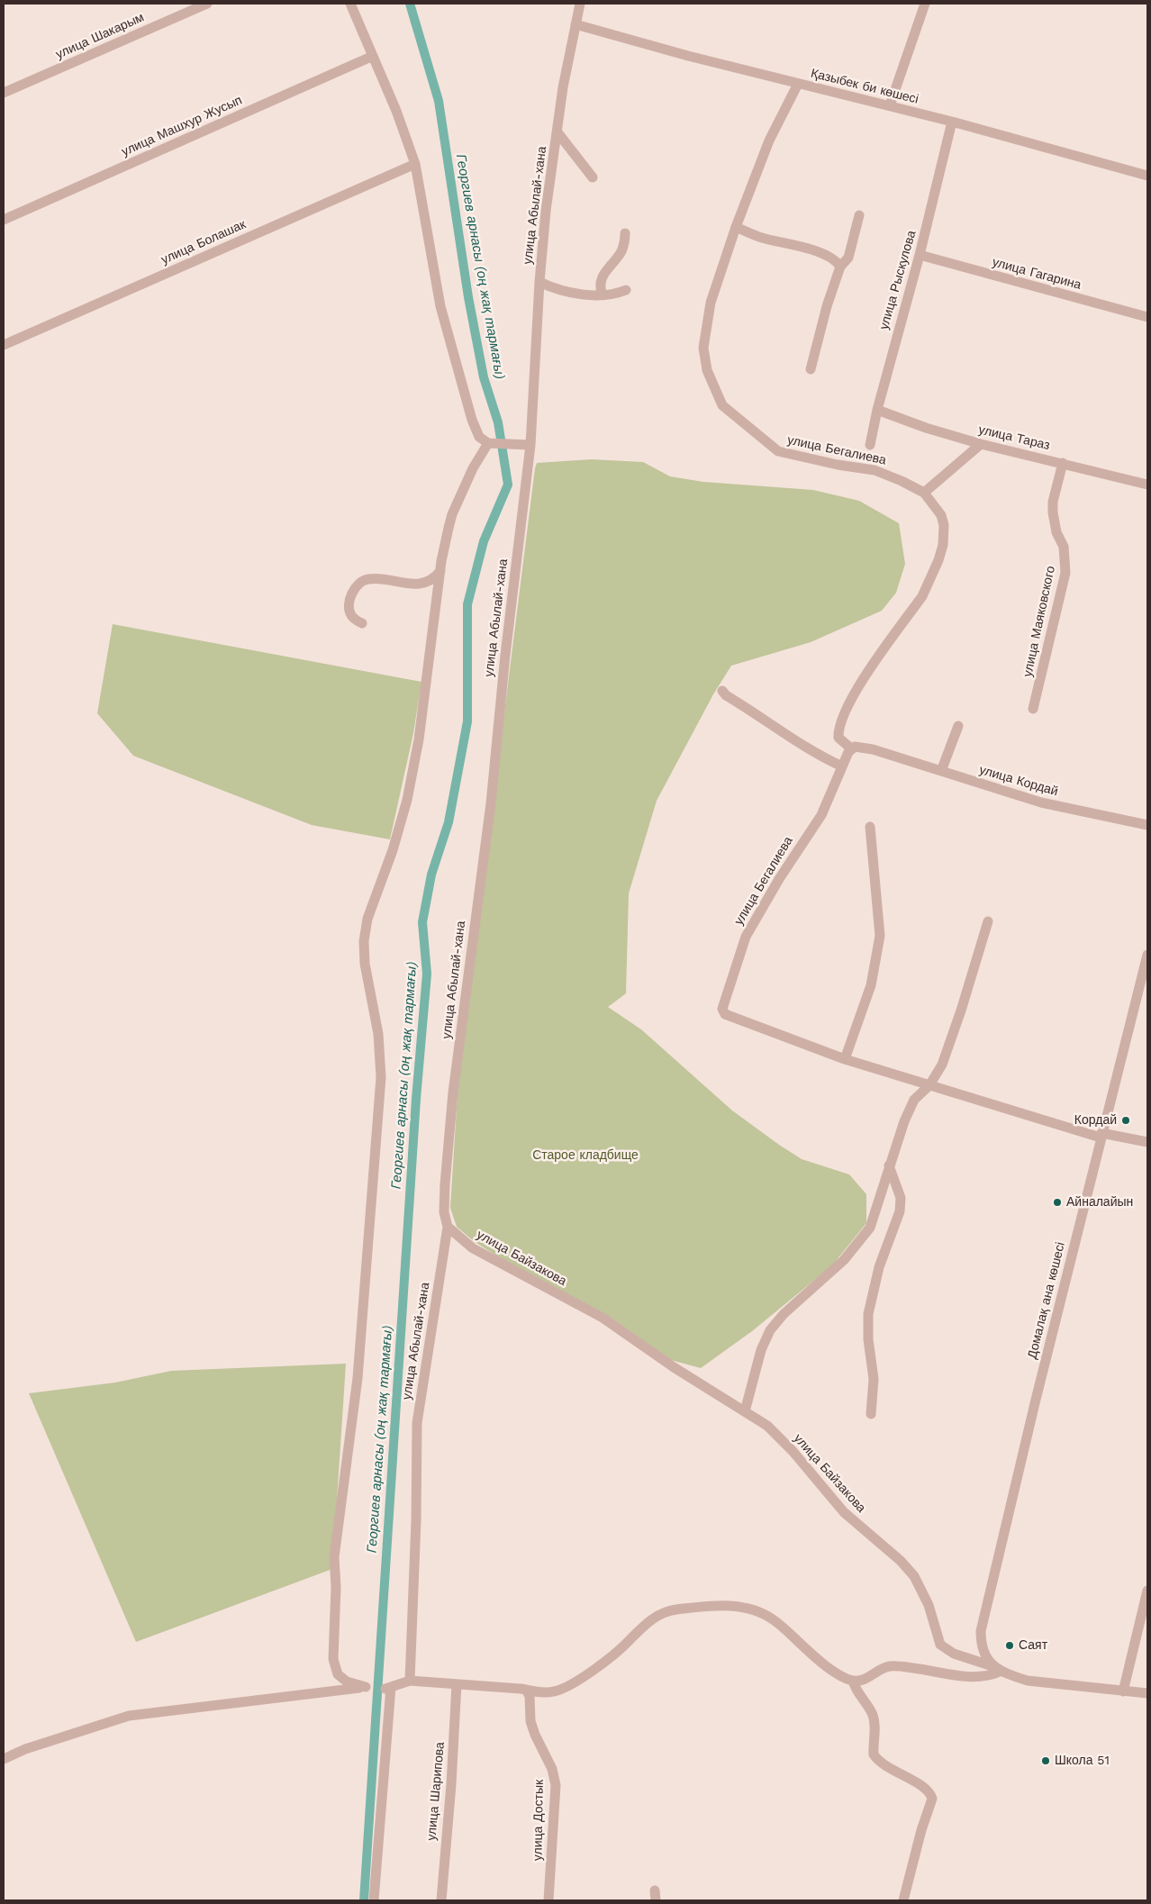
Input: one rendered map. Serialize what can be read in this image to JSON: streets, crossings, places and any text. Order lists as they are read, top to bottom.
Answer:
{
  "streets": {
    "street": [
      "улица Шакарым",
      "Қазыбек би көшесі",
      "улица Машхур Жусып",
      "улица Абылай-хана",
      "улица Болашак",
      "улица Гагарина",
      "улица Рыскулова",
      "улица Тараз",
      "улица Бегалиева",
      "улица Маяковского",
      "улица Кордай",
      "улица Байзакова",
      "Домалақ ана көшесі",
      "улица Шарипова",
      "улица Достык"
    ]
  },
  "crossings": [
    ["Қазыбек би көшесі", "улица Абылай-хана"],
    ["Қазыбек би көшесі", "улица Рыскулова"],
    ["Қазыбек би көшесі", "улица Бегалиева"],
    ["улица Абылай-хана", "улица Байзакова"],
    ["улица Гагарина", "улица Рыскулова"],
    ["улица Рыскулова", "улица Тараз"],
    ["улица Тараз", "улица Маяковского"],
    ["улица Бегалиева", "улица Кордай"],
    ["улица Бегалиева", "Домалақ ана көшесі"],
    ["улица Байзакова", "Домалақ ана көшесі"]
  ],
  "water": ["Георгиев арнасы (оң жақ тармағы)"],
  "parks": ["Старое кладбище"],
  "places": [
    "Кордай",
    "Айналайын",
    "Саят",
    "Школа 51"
  ]
}
